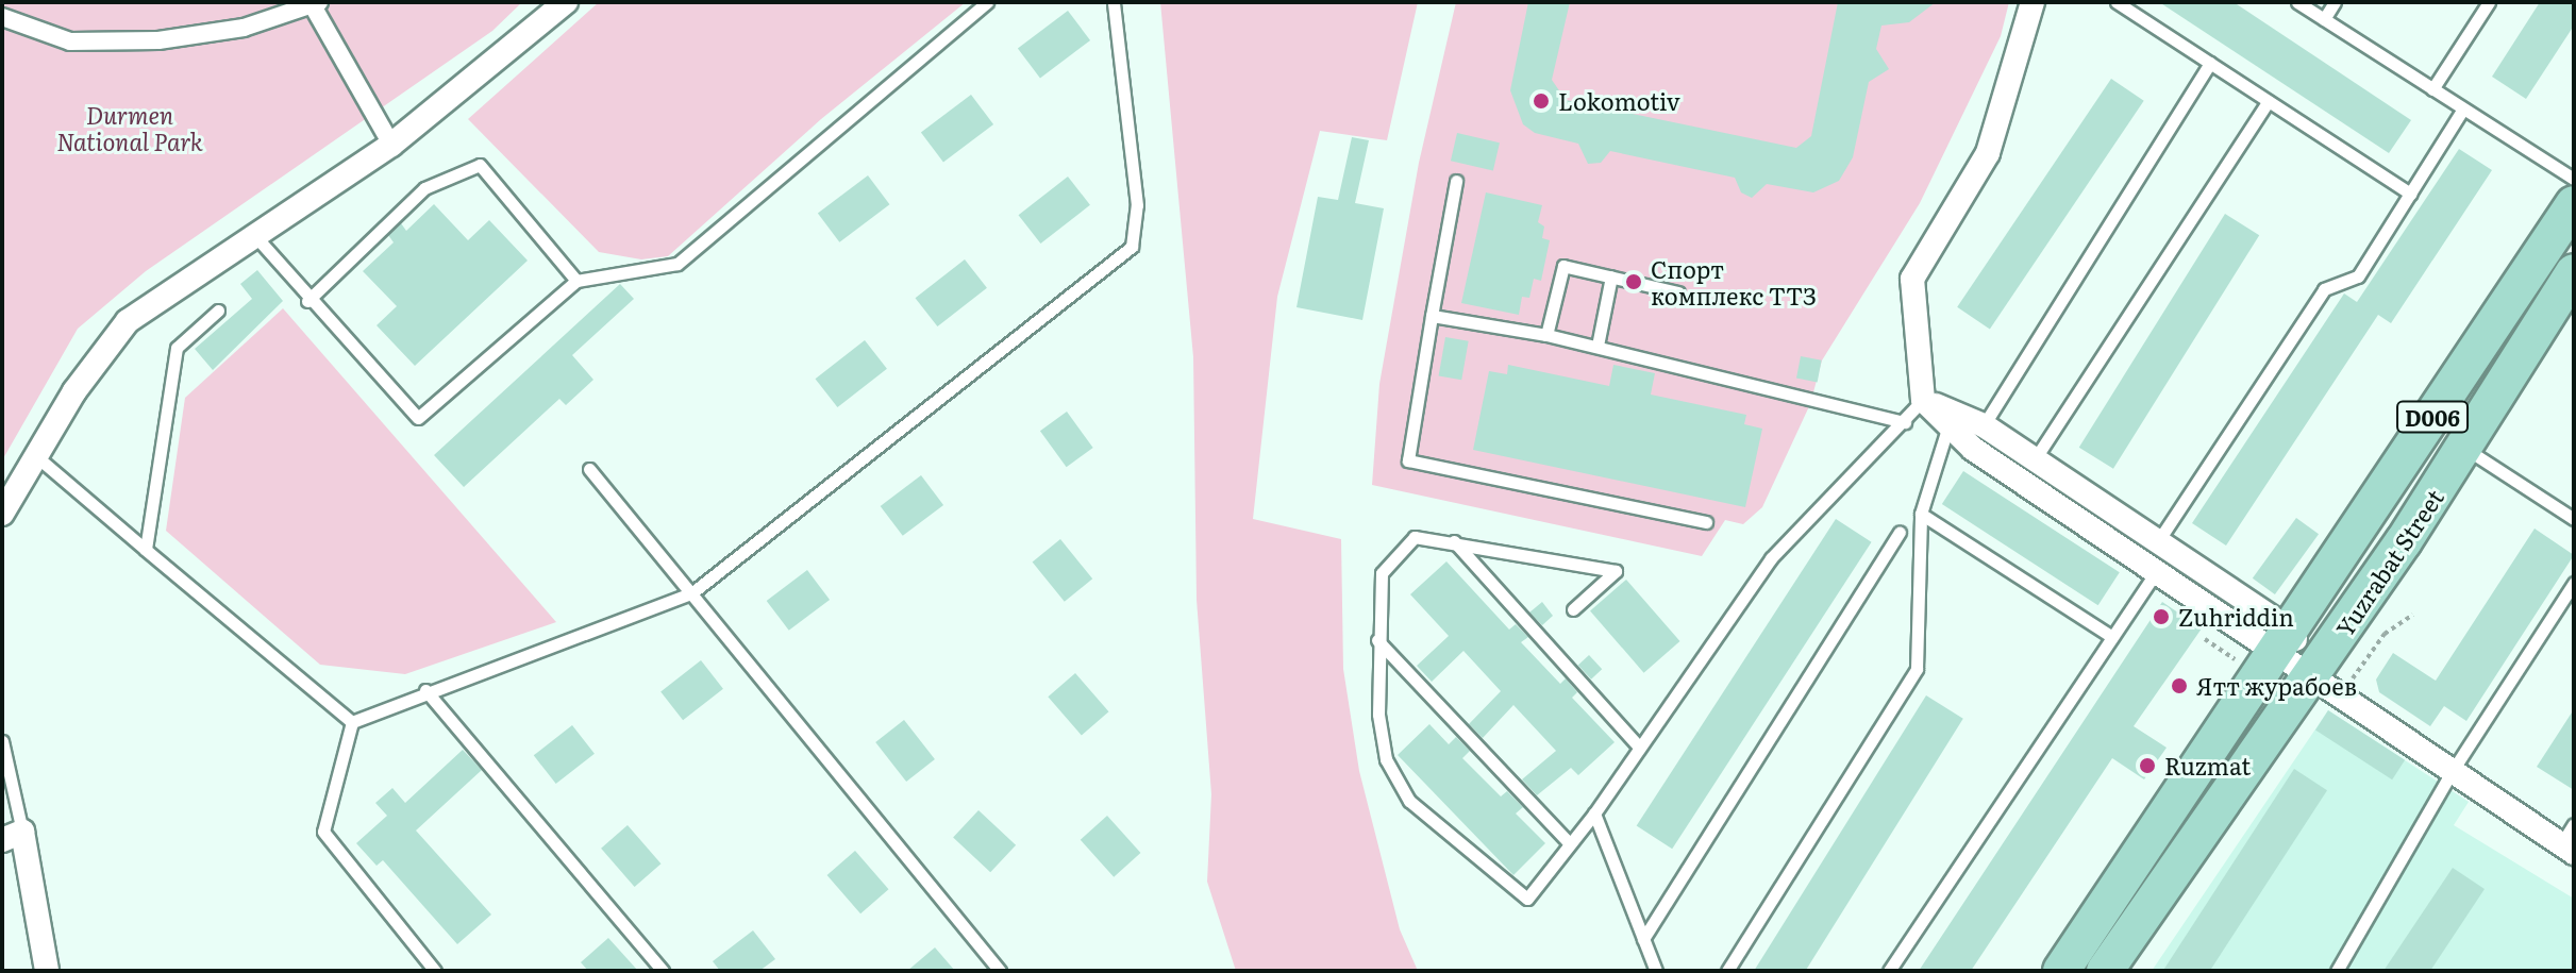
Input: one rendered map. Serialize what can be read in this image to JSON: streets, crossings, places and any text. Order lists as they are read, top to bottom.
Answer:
{
  "streets": {
    "main road": ["D006", "Yuzrabat Street"]
  },
  "parks": ["Durmen National Park"],
  "places": [
    "Lokomotiv",
    "Спорт комплекс ТТЗ",
    "Zuhriddin",
    "Ятт журабоев",
    "Ruzmat"
  ]
}
